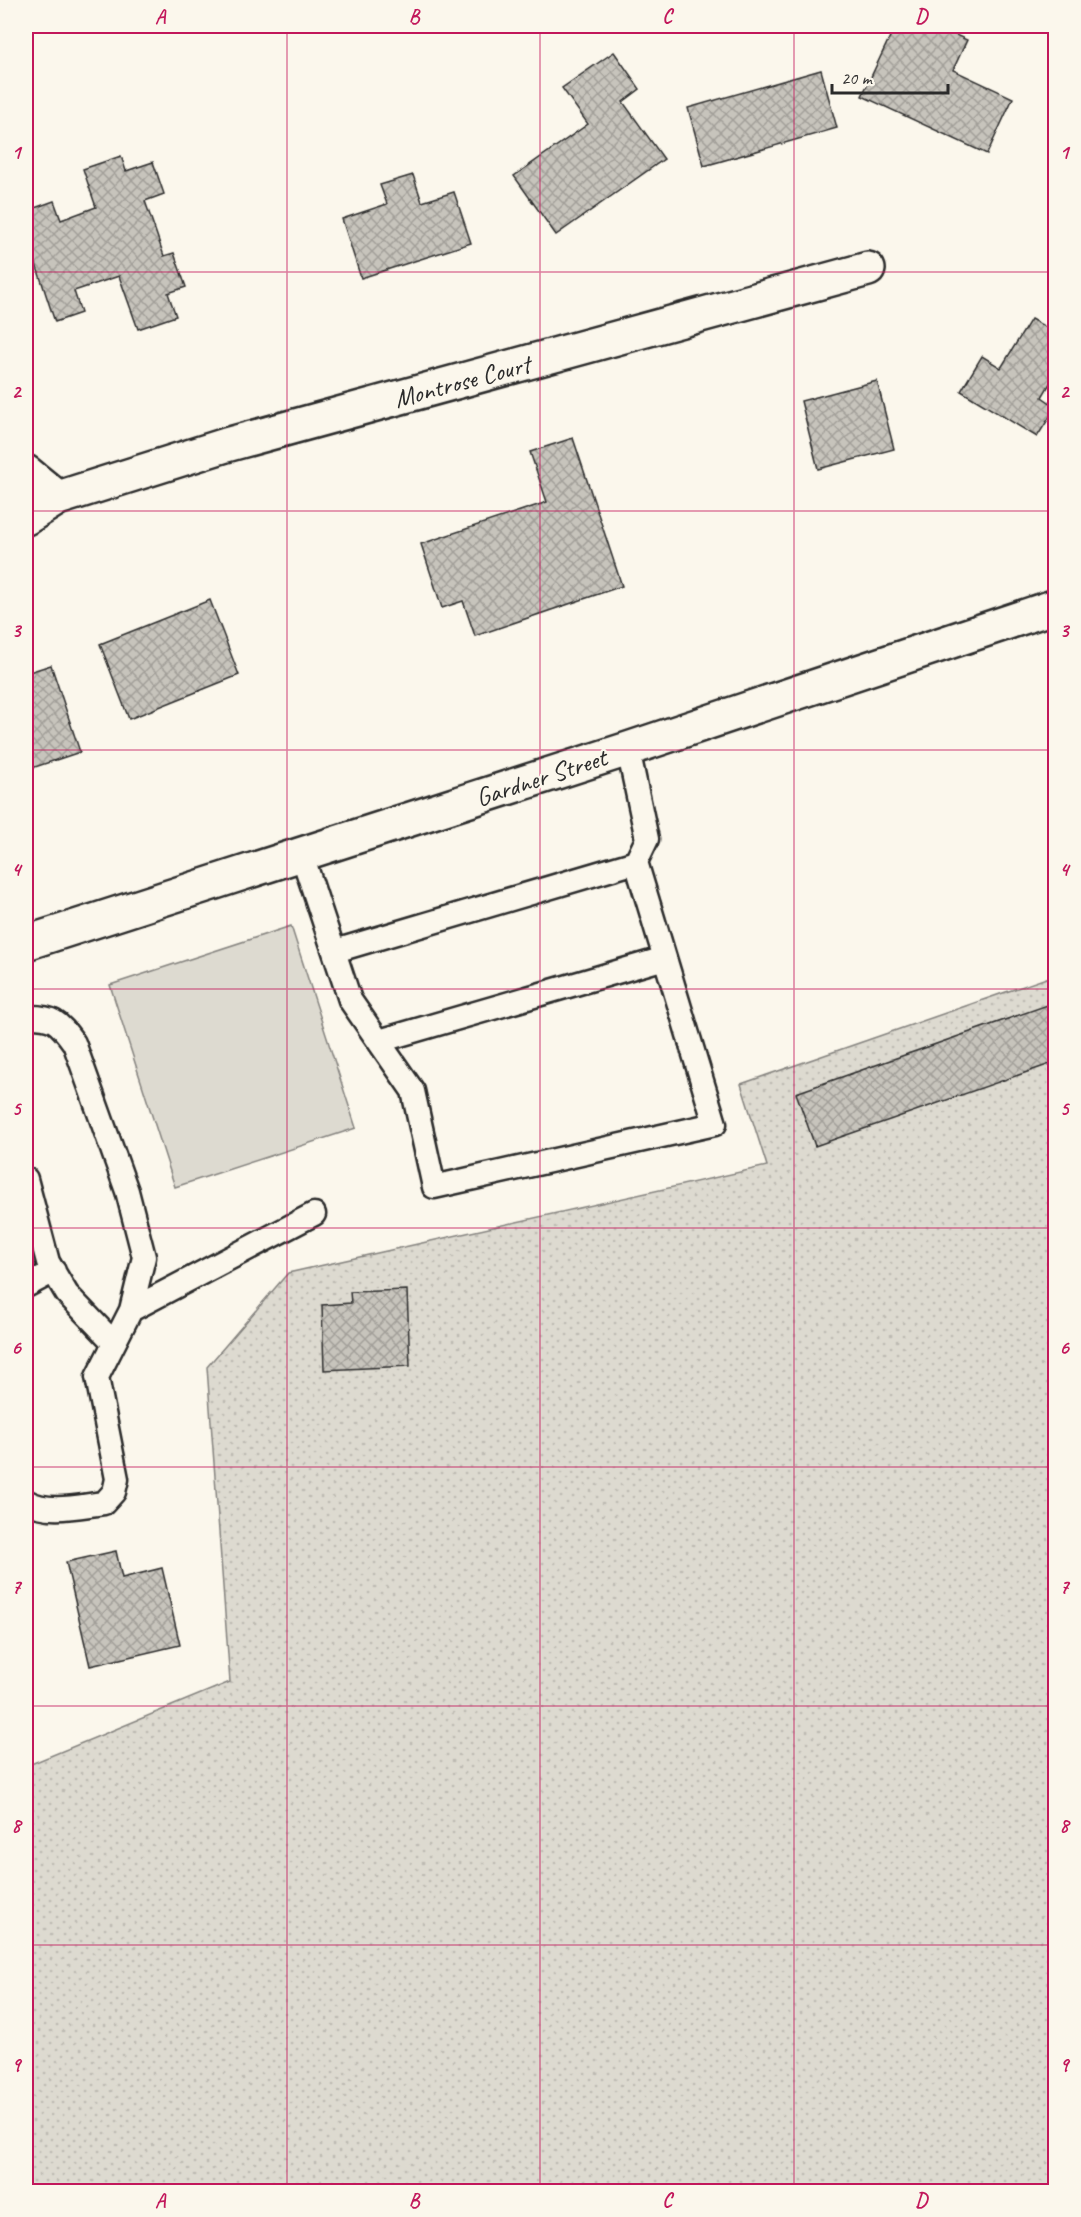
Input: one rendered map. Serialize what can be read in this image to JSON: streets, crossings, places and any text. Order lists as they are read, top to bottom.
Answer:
{
  "streets": {
    "street": ["Montrose Court", "Gardner Street"]
  },
  "scale_bar": "20 m",
  "grid": {
    "columns": [
      "A",
      "B",
      "C",
      "D"
    ],
    "rows": [
      "1",
      "2",
      "3",
      "4",
      "5",
      "6",
      "7",
      "8",
      "9"
    ]
  }
}
